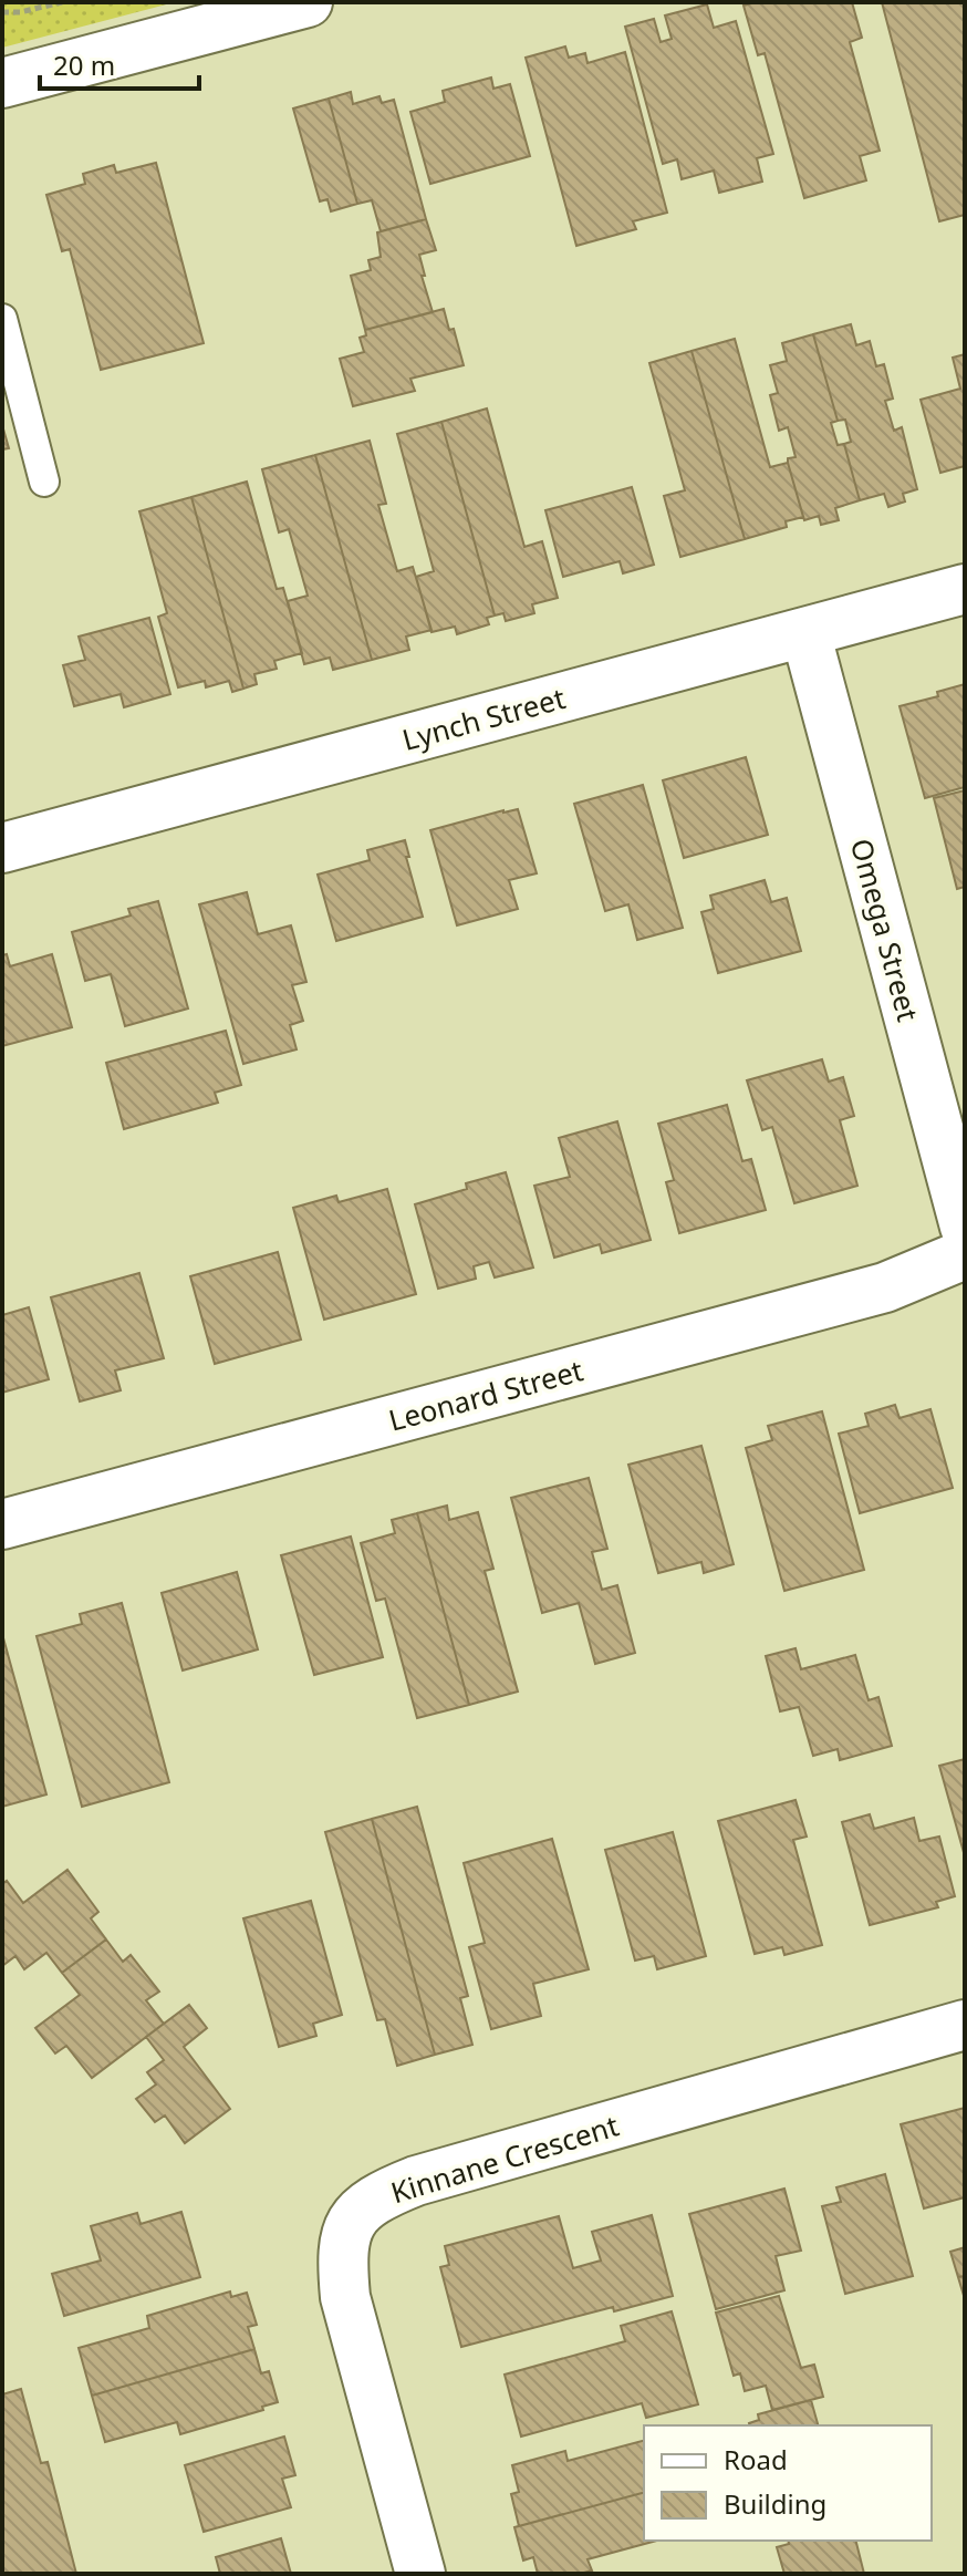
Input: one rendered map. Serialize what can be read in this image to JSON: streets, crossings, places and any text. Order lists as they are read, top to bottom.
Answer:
{
  "streets": {
    "street": [
      "Lynch Street",
      "Omega Street",
      "Leonard Street",
      "Kinnane Crescent"
    ]
  },
  "crossings": [
    ["Lynch Street", "Omega Street"]
  ],
  "legend": ["Road", "Building"],
  "scale_bar": "20 m"
}
